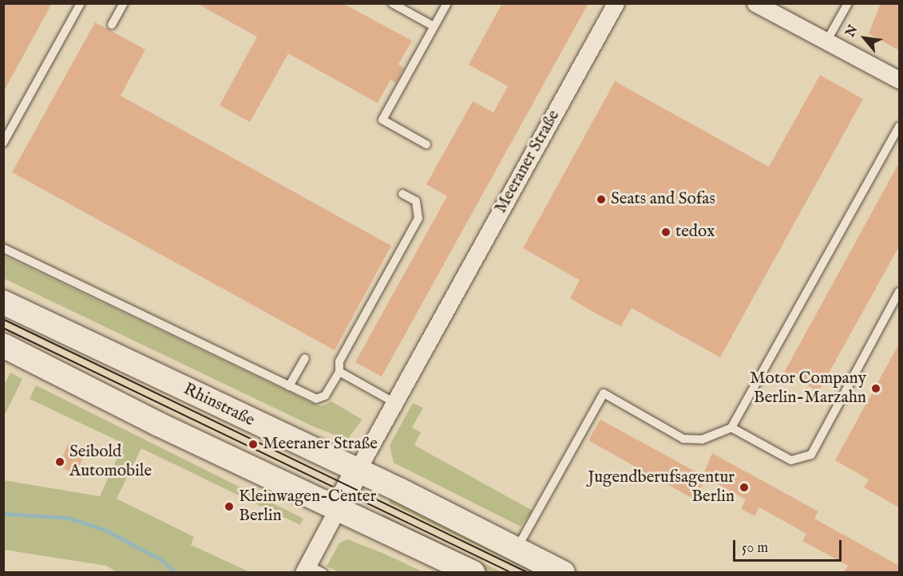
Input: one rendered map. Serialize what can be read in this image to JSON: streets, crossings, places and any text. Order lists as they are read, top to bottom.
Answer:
{
  "streets": {
    "main road": ["Rhinstraße"],
    "street": ["Meeraner Straße"]
  },
  "crossings": [
    ["Meeraner Straße", "Rhinstraße"]
  ],
  "places": [
    "Seats and Sofas",
    "tedox",
    "Motor Company Berlin-Marzahn",
    "Meeraner Straße",
    "Seibold Automobile",
    "Jugendberufsagentur Berlin",
    "Kleinwagen-Center Berlin"
  ],
  "scale_bar": "50 m",
  "north": "top left"
}
